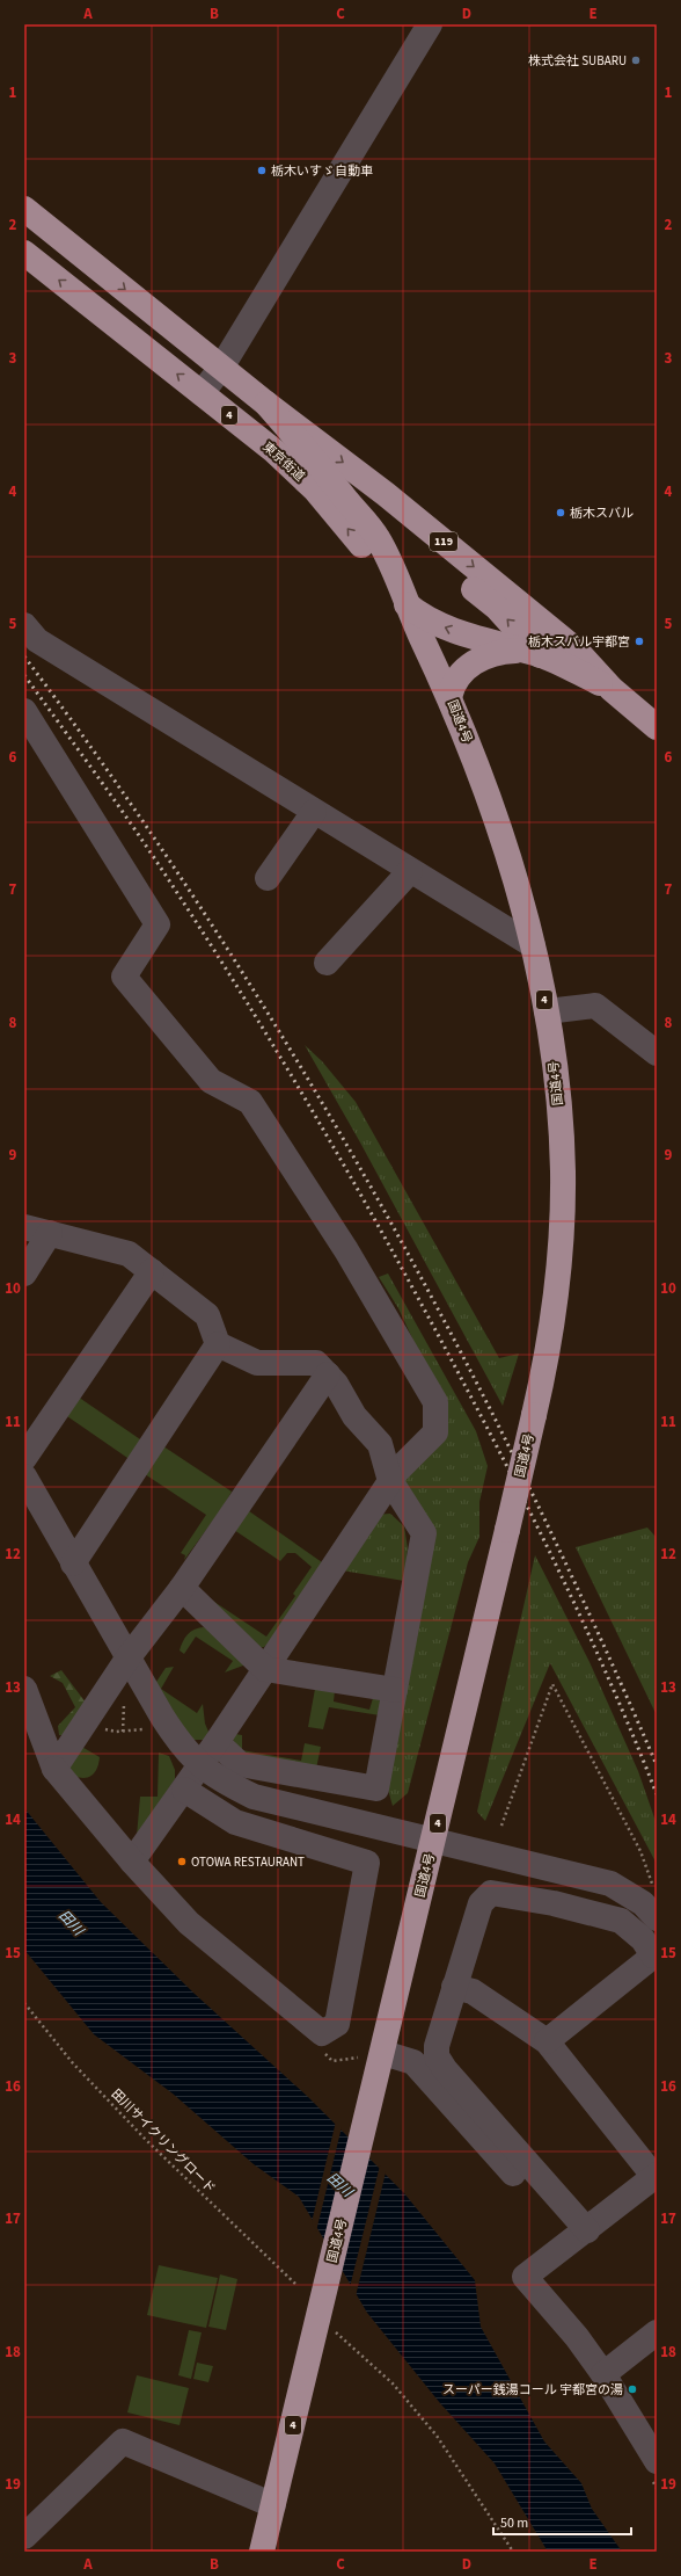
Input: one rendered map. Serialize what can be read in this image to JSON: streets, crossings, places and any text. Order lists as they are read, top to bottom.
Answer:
{
  "streets": {
    "highway": [
      "4",
      "東京街道",
      "119",
      "国道4号"
    ],
    "path": ["田川サイクリングロード"]
  },
  "crossings": [
    ["東京街道", "国道4号"]
  ],
  "water": ["田川"],
  "places": [
    "株式会社 SUBARU",
    "栃木いすゞ自動車",
    "栃木スバル",
    "栃木スバル宇都宮",
    "OTOWA RESTAURANT",
    "スーパー銭湯コール 宇都宮の湯"
  ],
  "scale_bar": "50 m",
  "grid": {
    "columns": [
      "A",
      "B",
      "C",
      "D",
      "E"
    ],
    "rows": [
      "1",
      "2",
      "3",
      "4",
      "5",
      "6",
      "7",
      "8",
      "9",
      "10",
      "11",
      "12",
      "13",
      "14",
      "15",
      "16",
      "17",
      "18",
      "19"
    ]
  }
}
